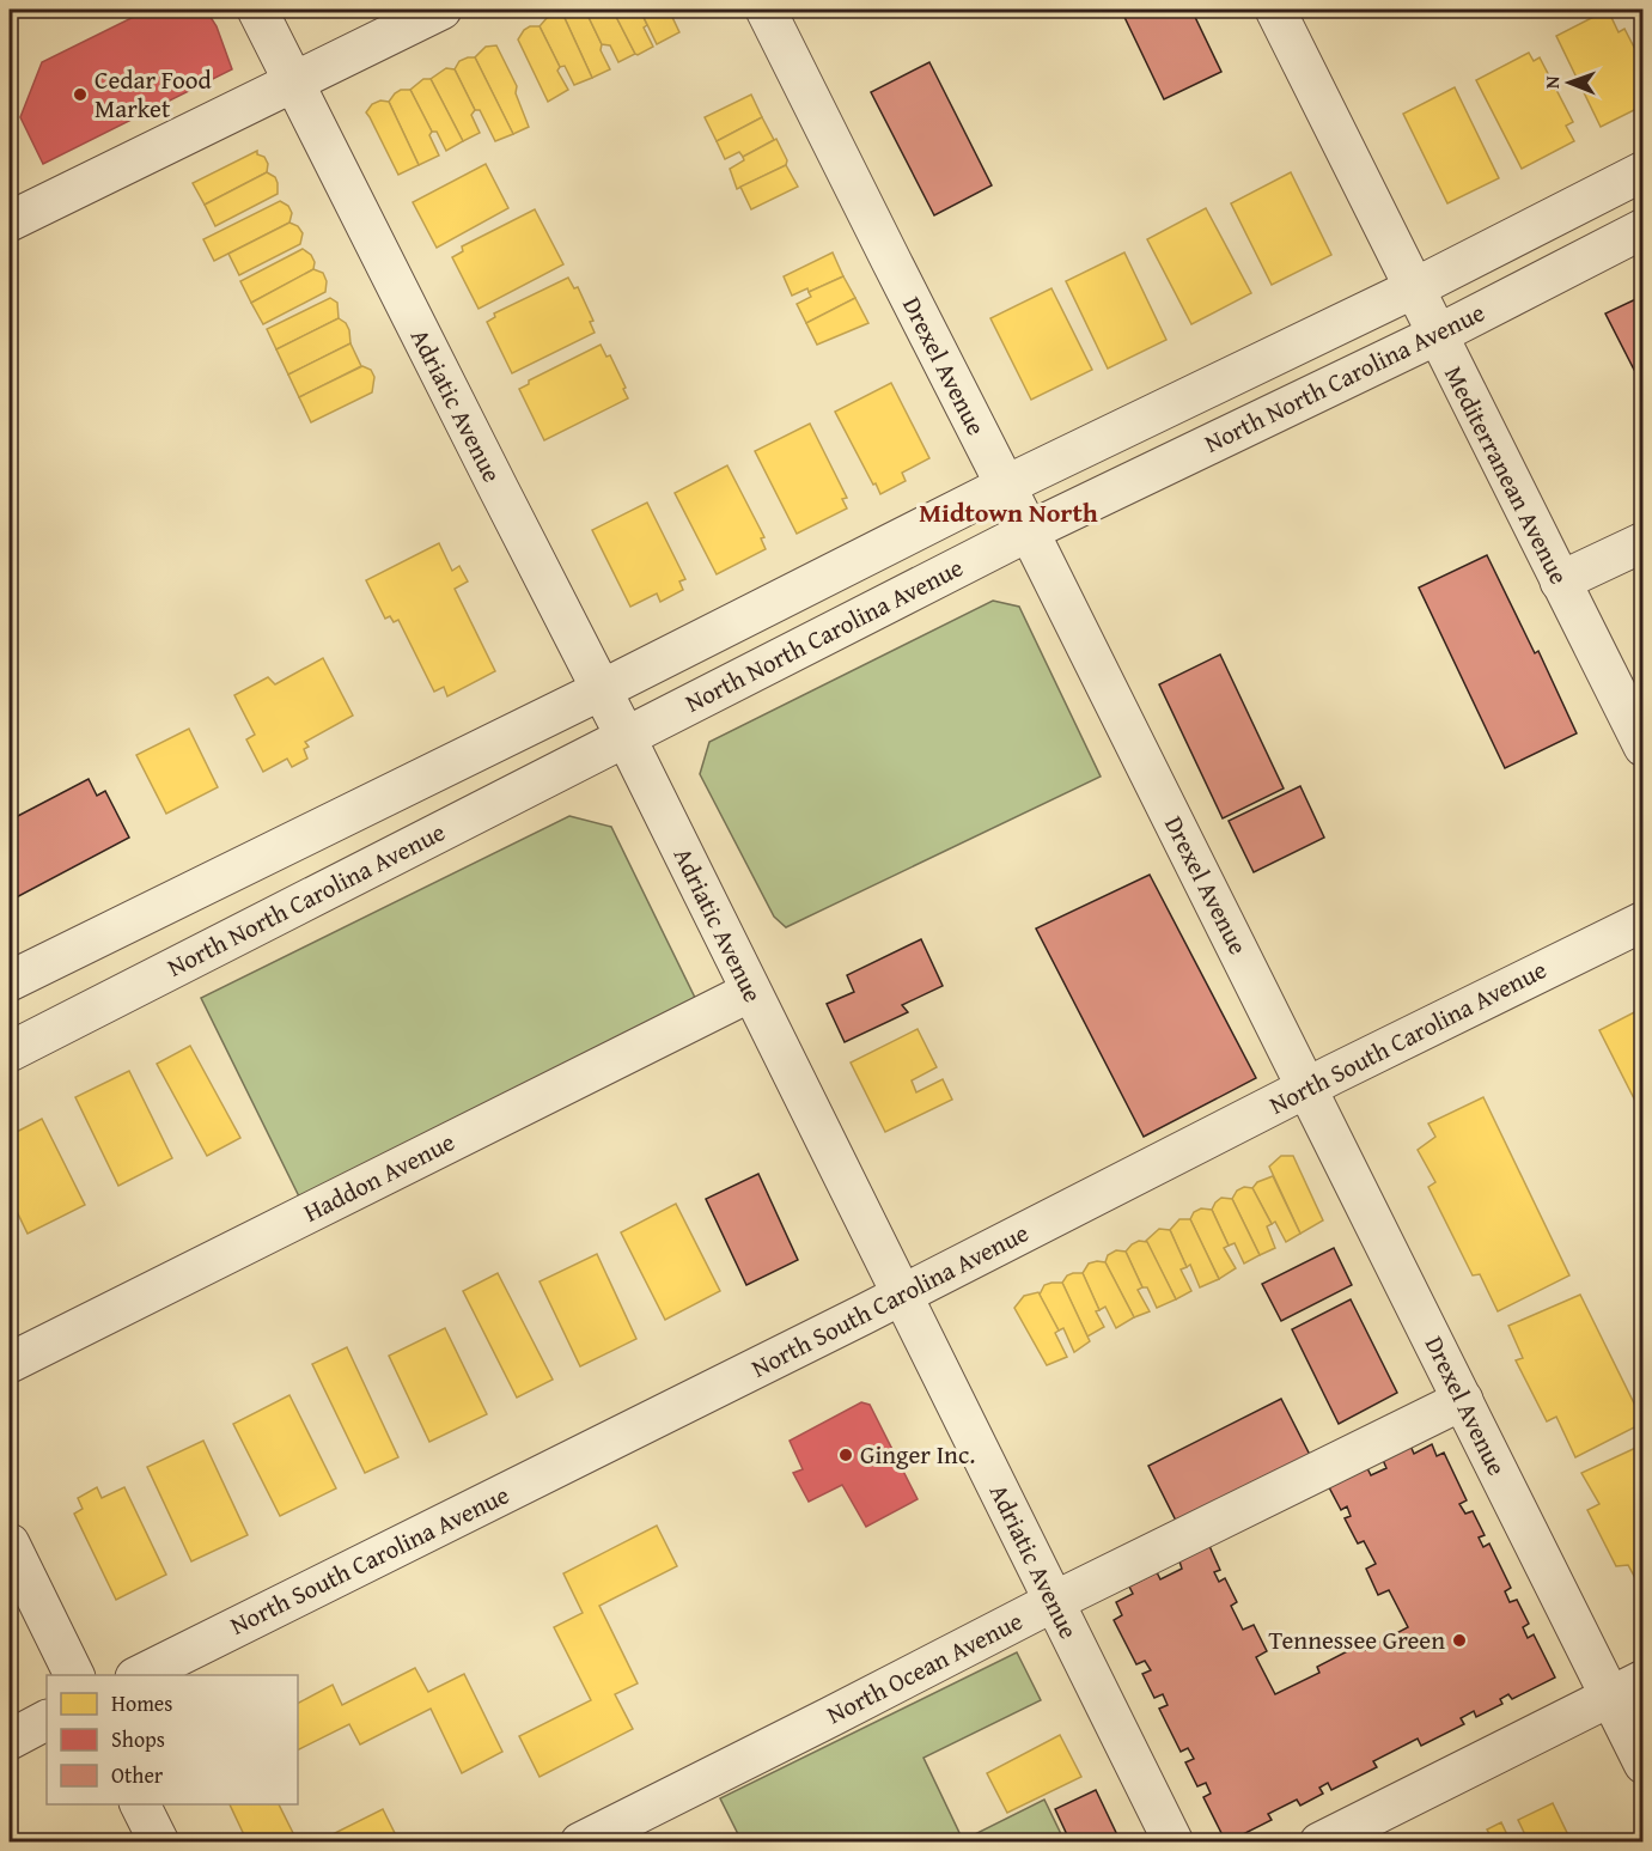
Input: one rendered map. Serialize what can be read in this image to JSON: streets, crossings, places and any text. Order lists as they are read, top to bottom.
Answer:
{
  "streets": {
    "street": [
      "Drexel Avenue",
      "North North Carolina Avenue",
      "Adriatic Avenue",
      "Mediterranean Avenue",
      "North South Carolina Avenue",
      "Haddon Avenue",
      "North Ocean Avenue"
    ]
  },
  "crossings": [
    ["Drexel Avenue", "North North Carolina Avenue"],
    ["Drexel Avenue", "North South Carolina Avenue"],
    ["Drexel Avenue", "North Ocean Avenue"],
    ["North North Carolina Avenue", "Adriatic Avenue"],
    ["North North Carolina Avenue", "Mediterranean Avenue"],
    ["Adriatic Avenue", "North South Carolina Avenue"],
    ["Adriatic Avenue", "Haddon Avenue"],
    ["Adriatic Avenue", "North Ocean Avenue"]
  ],
  "districts": ["Midtown North"],
  "places": ["Cedar Food Market", "Ginger Inc.", "Tennessee Green"],
  "legend": ["Homes", "Shops", "Other"],
  "north": "left"
}
